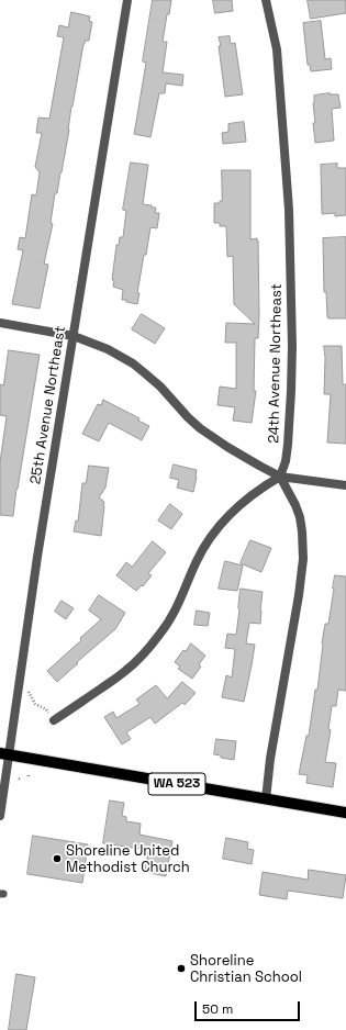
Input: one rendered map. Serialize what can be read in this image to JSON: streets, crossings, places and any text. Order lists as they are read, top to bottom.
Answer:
{
  "streets": {
    "main road": ["WA 523"],
    "street": ["24th Avenue Northeast", "25th Avenue Northeast"]
  },
  "crossings": [
    ["25th Avenue Northeast", "WA 523"]
  ],
  "places": ["Shoreline United Methodist Church", "Shoreline Christian School"],
  "scale_bar": "50 m"
}
